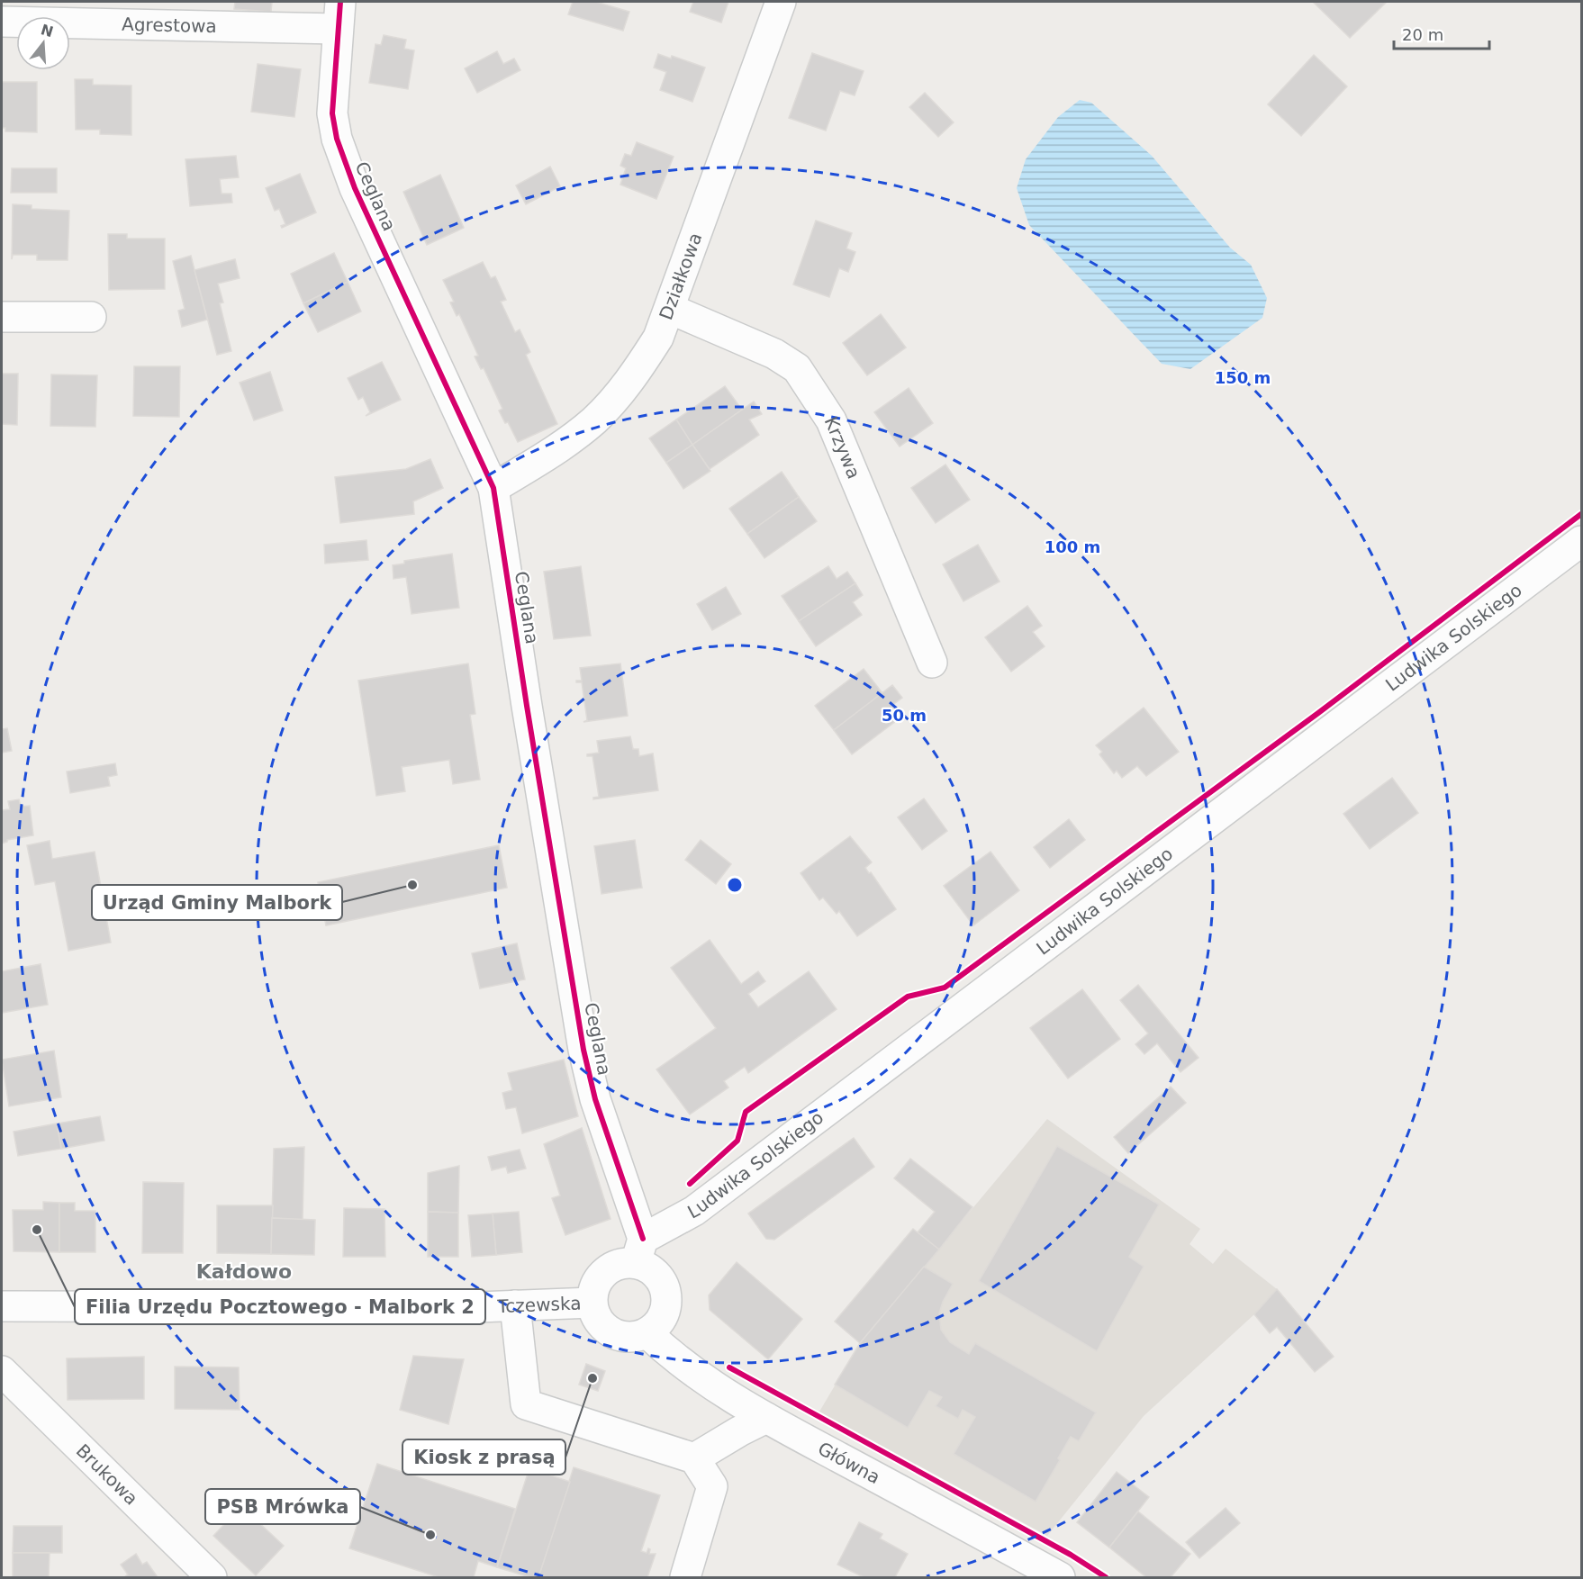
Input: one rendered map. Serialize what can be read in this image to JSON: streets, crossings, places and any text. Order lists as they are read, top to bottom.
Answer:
{
  "streets": {
    "street": [
      "Agrestowa",
      "Ceglana",
      "Działkowa",
      "Krzywa",
      "Ludwika Solskiego",
      "Tczewska",
      "Główna",
      "Brukowa"
    ]
  },
  "crossings": [
    ["Agrestowa", "Ceglana"],
    ["Ceglana", "Działkowa"],
    ["Ceglana", "Ludwika Solskiego"],
    ["Ceglana", "Tczewska"],
    ["Ceglana", "Główna"],
    ["Działkowa", "Krzywa"],
    ["Ludwika Solskiego", "Tczewska"],
    ["Ludwika Solskiego", "Główna"],
    ["Tczewska", "Główna"]
  ],
  "districts": ["Kałdowo"],
  "places": [
    "Urząd Gminy Malbork",
    "Filia Urzędu Pocztowego - Malbork 2",
    "Kiosk z prasą",
    "PSB Mrówka"
  ],
  "scale_bar": "20 m",
  "north": "top",
  "rings": ["150 m", "100 m", "50 m"]
}
